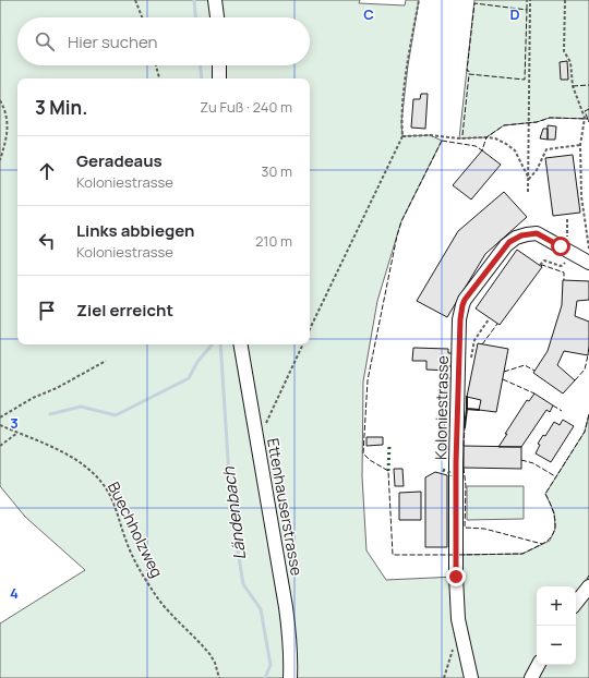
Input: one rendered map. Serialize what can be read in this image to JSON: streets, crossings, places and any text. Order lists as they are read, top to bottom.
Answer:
{
  "streets": {
    "street": ["Koloniestrasse", "Ettenhauserstrasse"],
    "path": ["Buechholzweg"]
  },
  "water": ["Ländenbach"],
  "page": {
    "search": "Hier suchen",
    "heading": ["3 Min.", "Zu Fuß · 240 m"],
    "list": [
      ["Geradeaus", "Koloniestrasse", "30 m"],
      ["Links abbiegen", "Koloniestrasse", "210 m"],
      "Ziel erreicht"
    ],
    "map_buttons": ["+", "−"]
  },
  "grid": {
    "columns": ["C", "D"],
    "rows": ["3", "4"]
  }
}
